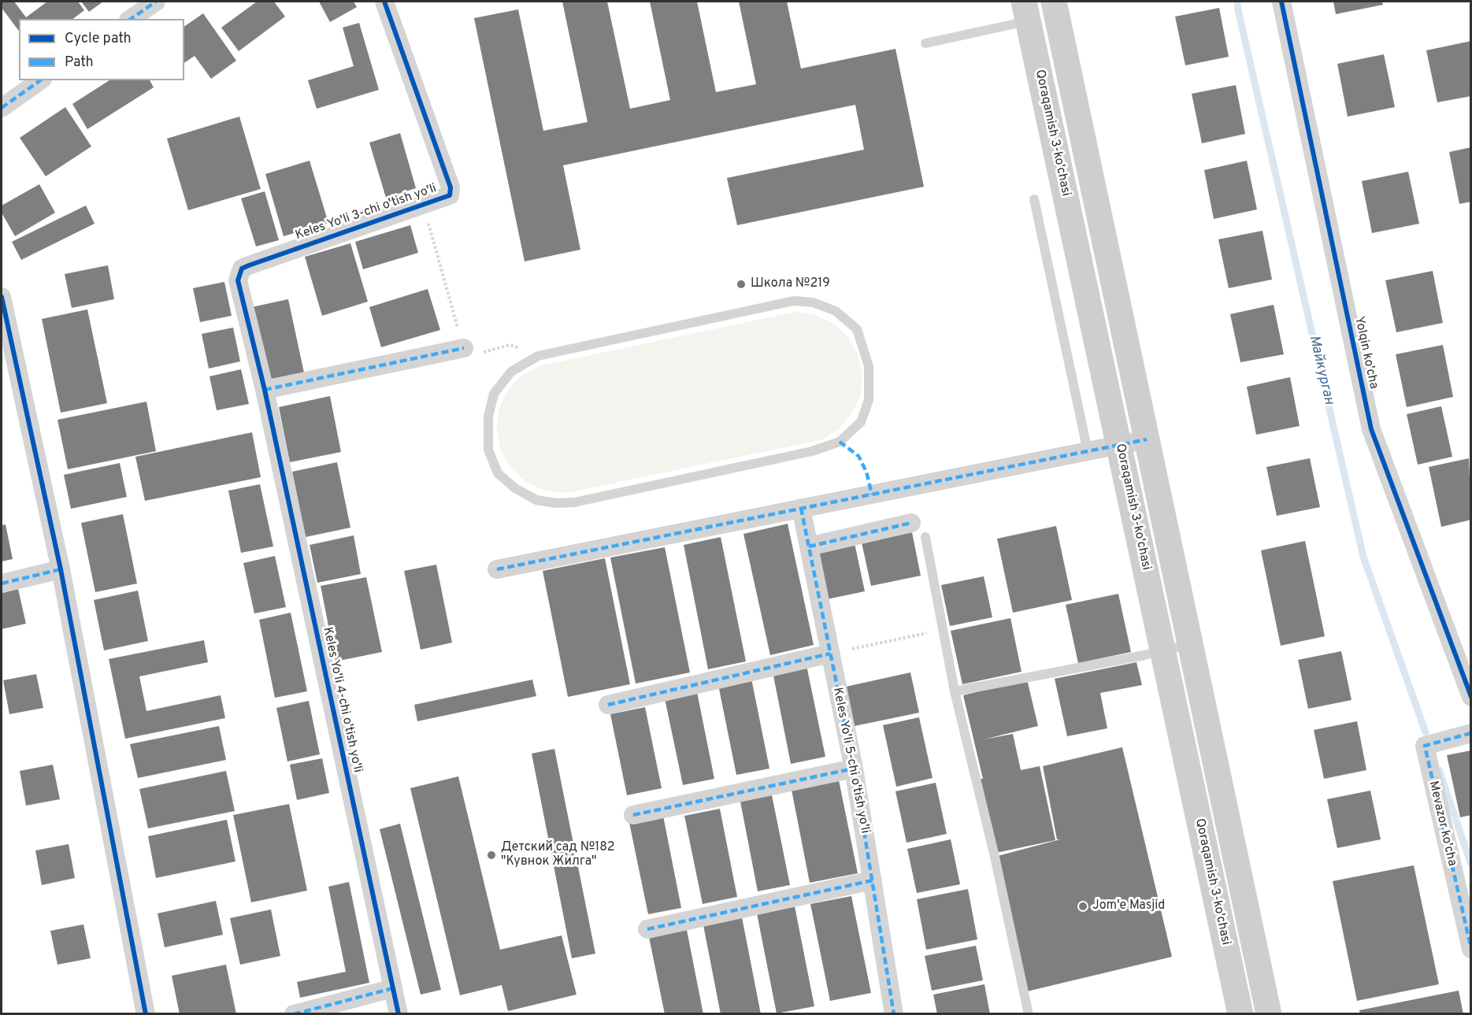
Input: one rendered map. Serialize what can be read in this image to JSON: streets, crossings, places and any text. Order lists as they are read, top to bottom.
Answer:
{
  "streets": {
    "main road": ["Qoraqamish 3-ko'chasi"],
    "street": [
      "Keles Yo'li 3-chi o'tish yo'li",
      "Yolqin ko'cha",
      "Keles Yo'li 4-chi o'tish yo'li",
      "Keles Yo'li 5-chi o'tish yo'li",
      "Mevazor ko'cha"
    ]
  },
  "crossings": [
    ["Keles Yo'li 3-chi o'tish yo'li", "Keles Yo'li 4-chi o'tish yo'li"]
  ],
  "water": ["Майкурган"],
  "places": ["Школа №219", "Детский сад №182 \"Кувнок Жилга\"", "Jom'e Masjid"],
  "legend": ["Cycle path", "Path"]
}
